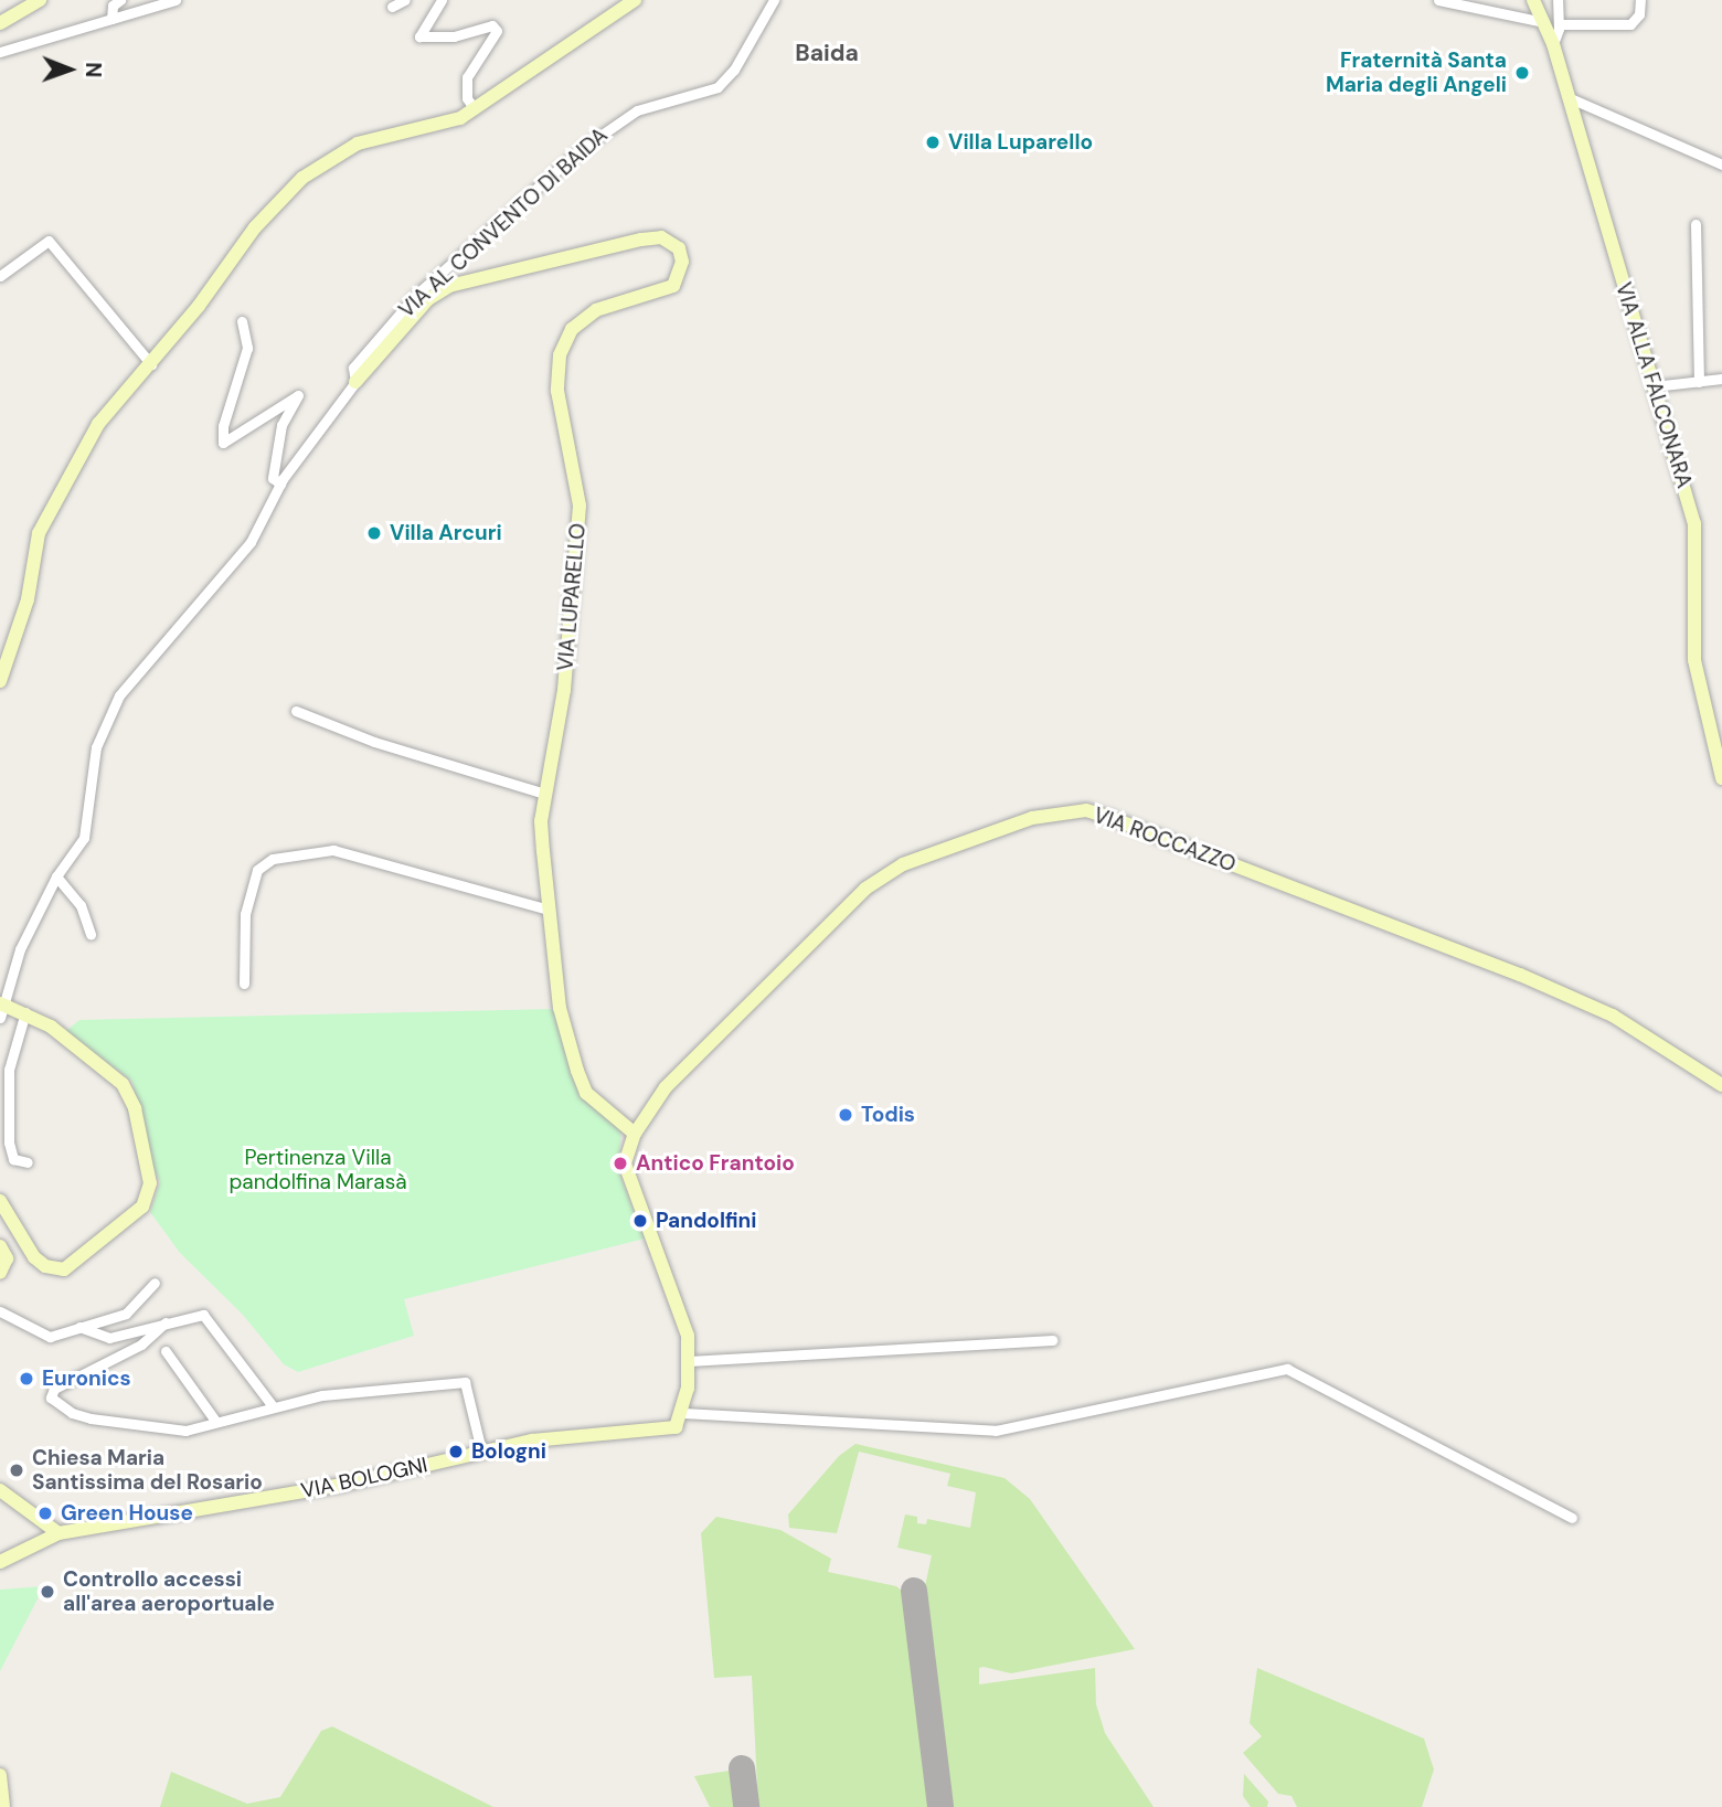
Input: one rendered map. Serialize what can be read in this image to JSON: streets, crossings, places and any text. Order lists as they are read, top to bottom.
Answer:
{
  "streets": {
    "street": [
      "VIA AL CONVENTO DI BAIDA",
      "VIA ALLA FALCONARA",
      "VIA LUPARELLO",
      "VIA ROCCAZZO",
      "VIA BOLOGNI"
    ]
  },
  "crossings": [
    ["VIA AL CONVENTO DI BAIDA", "VIA LUPARELLO"],
    ["VIA LUPARELLO", "VIA ROCCAZZO"]
  ],
  "districts": ["Baida"],
  "parks": ["Pertinenza Villa pandolfina Marasà"],
  "places": [
    "Fraternità Santa Maria degli Angeli",
    "Villa Luparello",
    "Villa Arcuri",
    "Todis",
    "Antico Frantoio",
    "Pandolfini",
    "Euronics",
    "Bologni",
    "Chiesa Maria Santissima del Rosario",
    "Green House",
    "Controllo accessi all'area aeroportuale"
  ],
  "north": "right"
}
